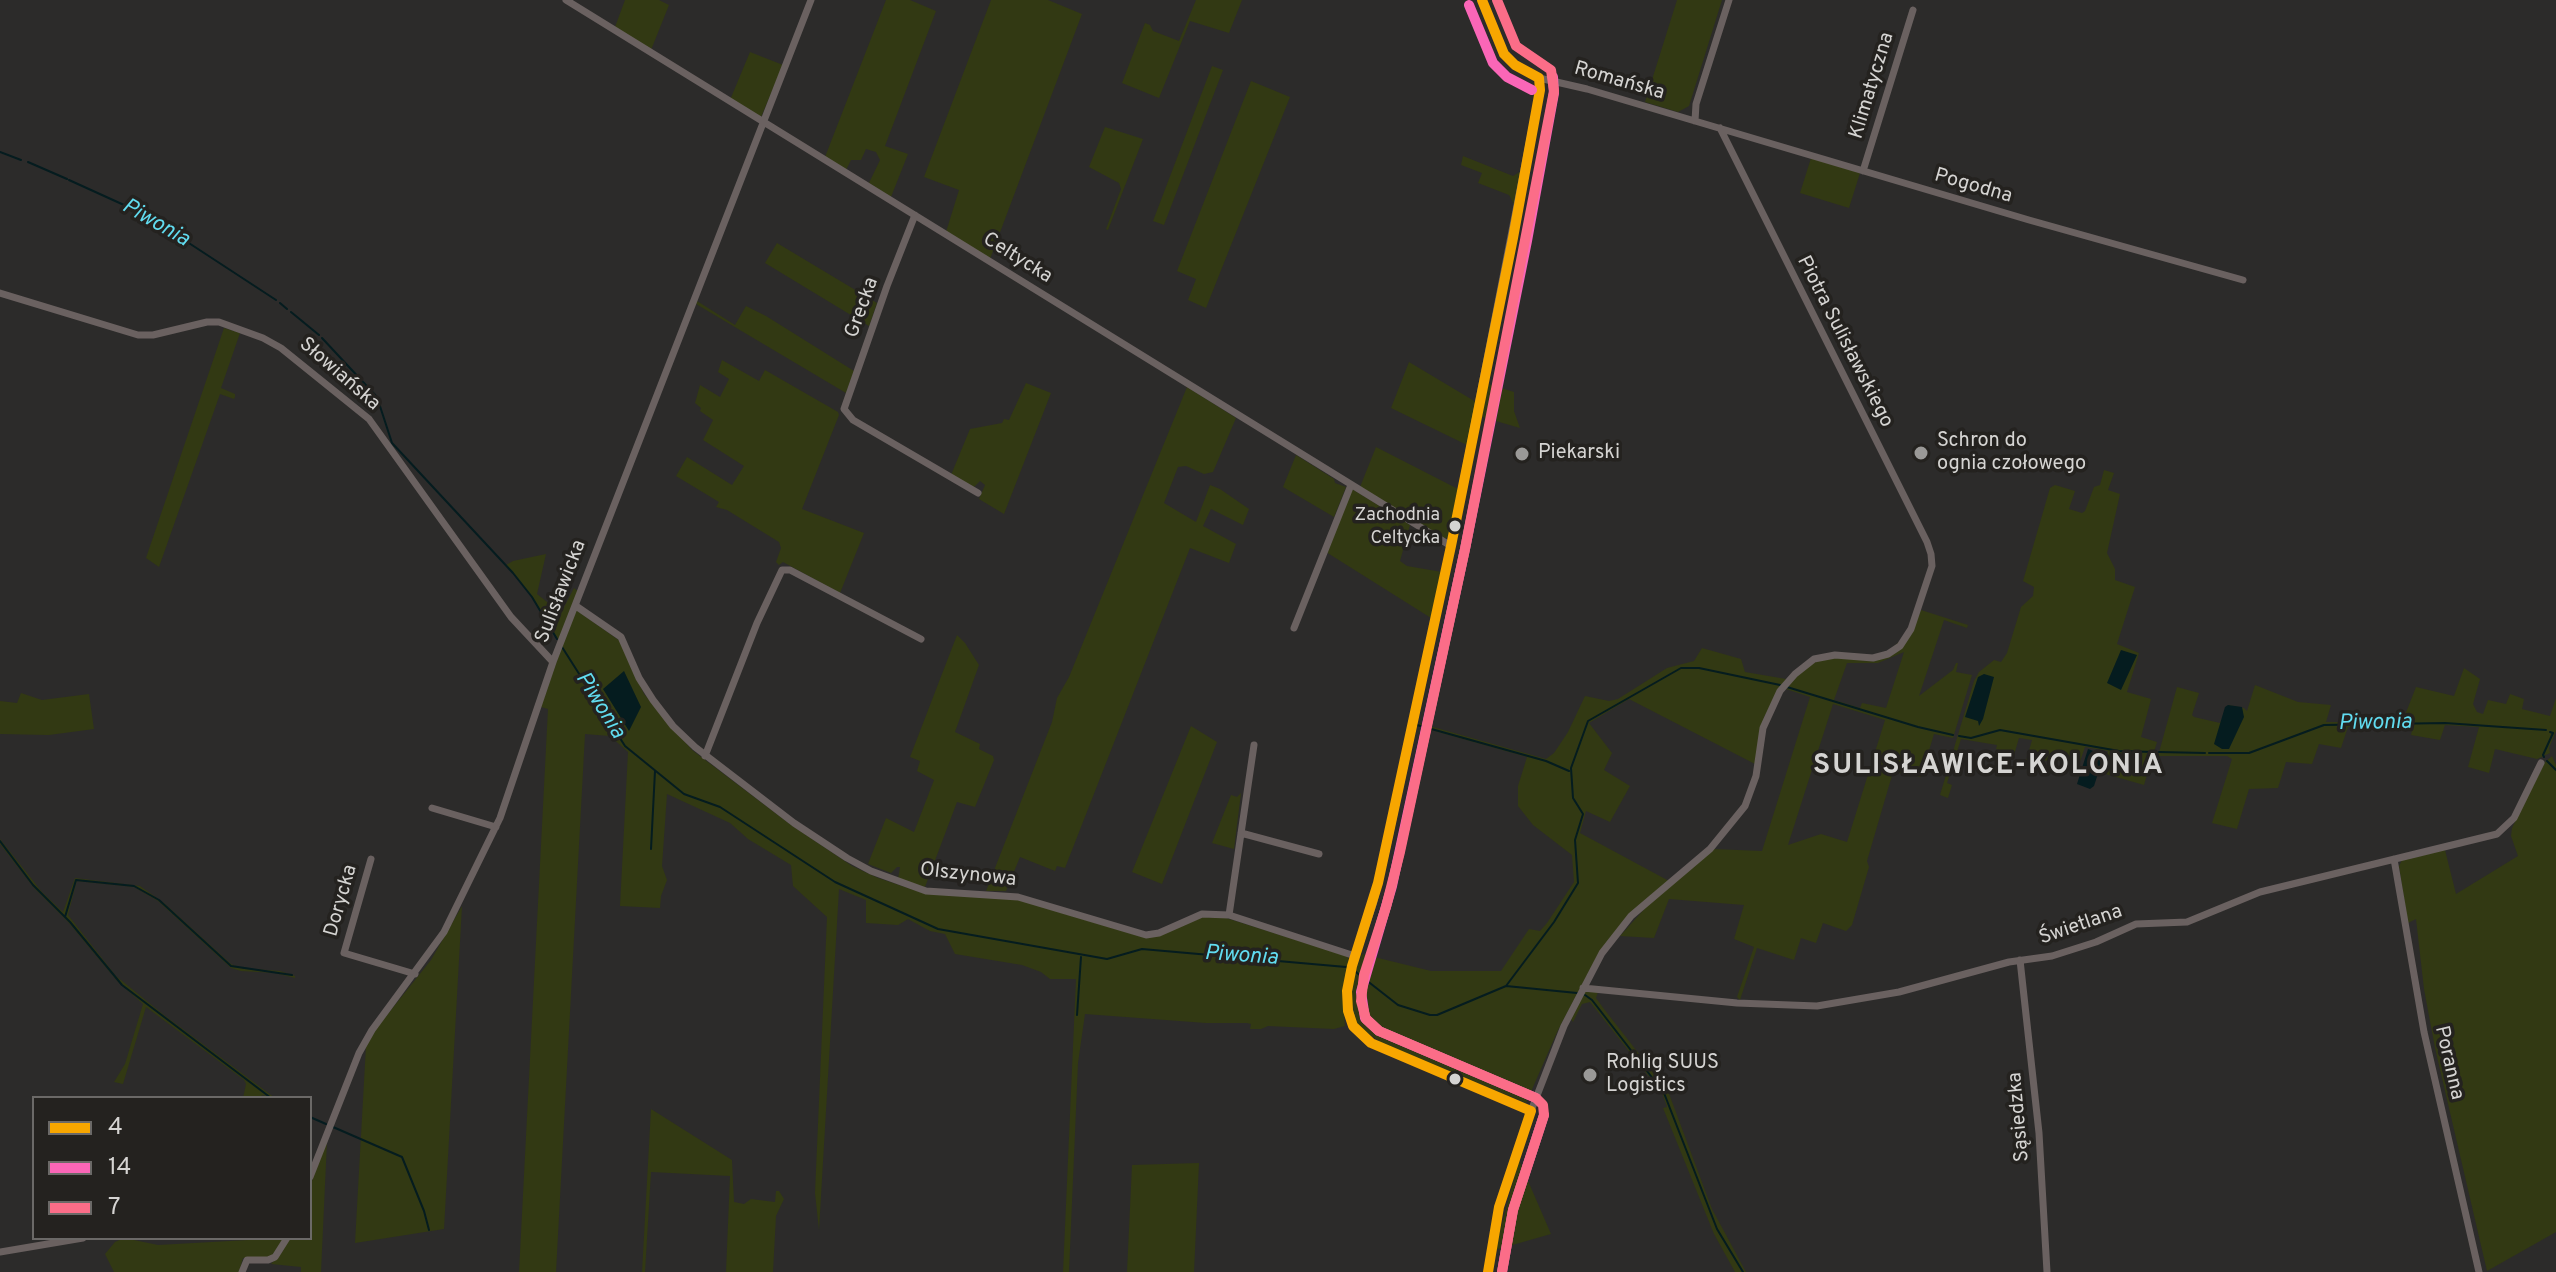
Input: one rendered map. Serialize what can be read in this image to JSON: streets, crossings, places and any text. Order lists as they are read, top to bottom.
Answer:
{
  "streets": {
    "street": [
      "Romańska",
      "Klimatyczna",
      "Pogodna",
      "Celtycka",
      "Grecka",
      "Piotra Sulisławskiego",
      "Słowiańska",
      "Sulisławicka",
      "Olszynowa",
      "Dorycka",
      "Świetlana",
      "Poranna",
      "Sąsiedzka"
    ]
  },
  "crossings": [
    ["Romańska", "Pogodna"],
    ["Klimatyczna", "Pogodna"],
    ["Pogodna", "Piotra Sulisławskiego"],
    ["Celtycka", "Grecka"],
    ["Celtycka", "Sulisławicka"],
    ["Piotra Sulisławskiego", "Świetlana"],
    ["Słowiańska", "Sulisławicka"],
    ["Sulisławicka", "Olszynowa"],
    ["Sulisławicka", "Dorycka"],
    ["Świetlana", "Poranna"],
    ["Świetlana", "Sąsiedzka"]
  ],
  "districts": ["SULISŁAWICE-KOLONIA"],
  "water": ["Piwonia"],
  "places": [
    "Schron do ognia czołowego",
    "Piekarski",
    "Zachodnia Celtycka",
    "Rohlig SUUS Logistics"
  ],
  "lines": ["transit line 4", "transit line 7", "transit line 14"],
  "legend": ["4", "14", "7"]
}
